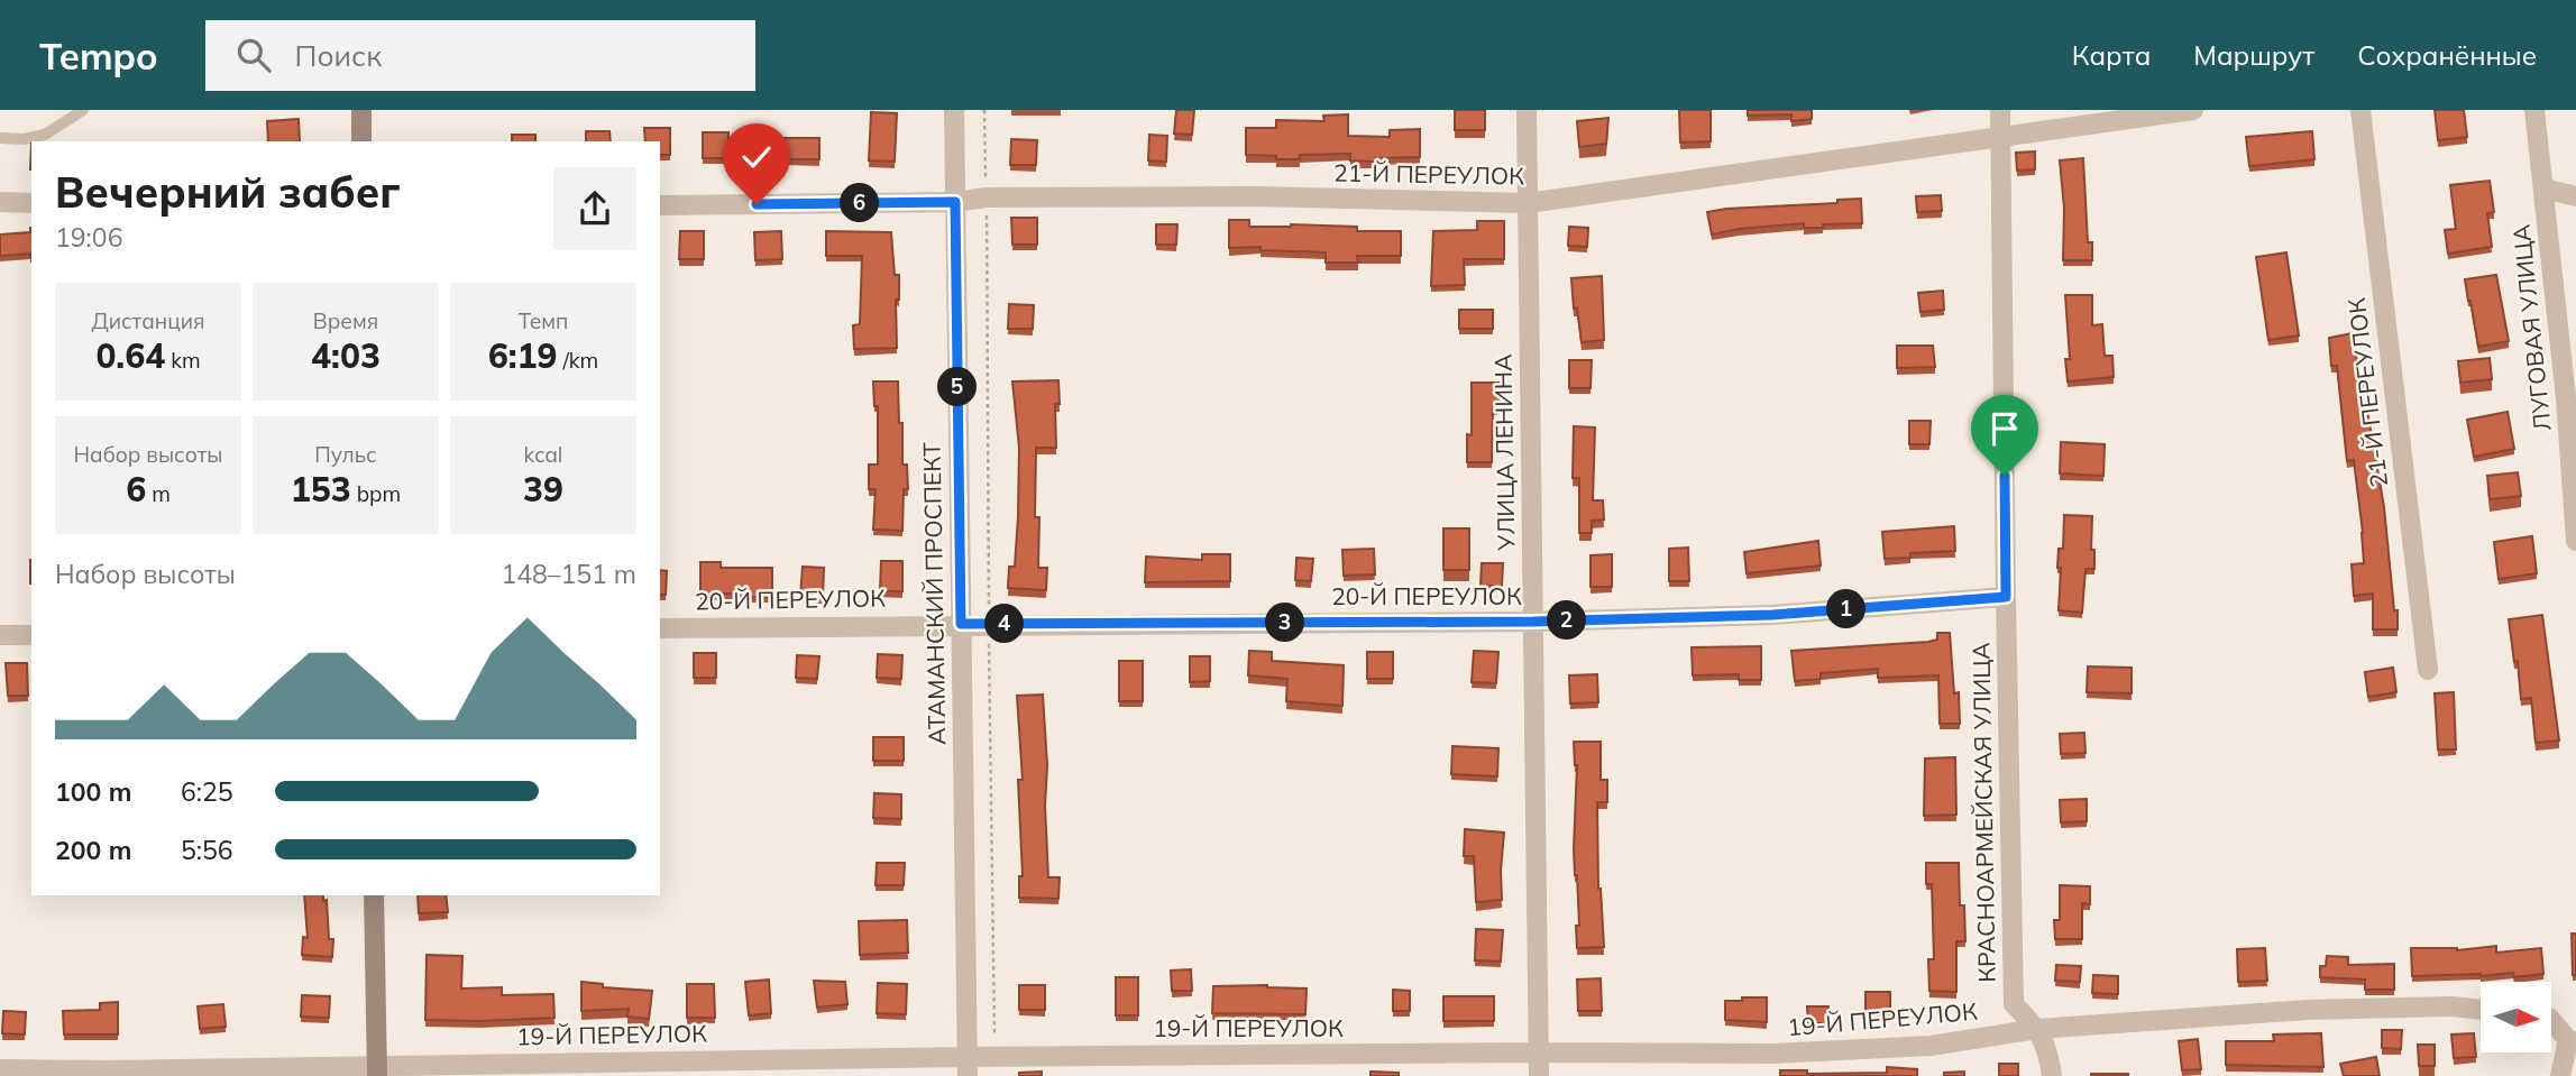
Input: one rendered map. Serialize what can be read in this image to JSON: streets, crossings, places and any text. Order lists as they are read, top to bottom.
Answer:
{
  "streets": {
    "street": [
      "21-Й ПЕРЕУЛОК",
      "ЛУГОВАЯ УЛИЦА",
      "УЛИЦА ЛЕНИНА",
      "АТАМАНСКИЙ ПРОСПЕКТ",
      "20-Й ПЕРЕУЛОК",
      "КРАСНОАРМЕЙСКАЯ УЛИЦА",
      "19-Й ПЕРЕУЛОК"
    ]
  },
  "crossings": [
    ["21-Й ПЕРЕУЛОК", "УЛИЦА ЛЕНИНА"],
    ["21-Й ПЕРЕУЛОК", "АТАМАНСКИЙ ПРОСПЕКТ"],
    ["21-Й ПЕРЕУЛОК", "КРАСНОАРМЕЙСКАЯ УЛИЦА"],
    ["УЛИЦА ЛЕНИНА", "20-Й ПЕРЕУЛОК"],
    ["УЛИЦА ЛЕНИНА", "19-Й ПЕРЕУЛОК"],
    ["АТАМАНСКИЙ ПРОСПЕКТ", "20-Й ПЕРЕУЛОК"],
    ["АТАМАНСКИЙ ПРОСПЕКТ", "19-Й ПЕРЕУЛОК"],
    ["20-Й ПЕРЕУЛОК", "КРАСНОАРМЕЙСКАЯ УЛИЦА"],
    ["КРАСНОАРМЕЙСКАЯ УЛИЦА", "19-Й ПЕРЕУЛОК"]
  ],
  "north": "right",
  "page": {
    "header": "Tempo",
    "search": "Поиск",
    "nav": ["Карта", "Маршрут", "Сохранённые"],
    "heading": ["Вечерний забег", "19:06"],
    "pins": [
      "6",
      "5",
      "1",
      "2",
      "3",
      "4"
    ],
    "stats": [
      ["Дистанция", "0.64 km"],
      ["Время", "4:03"],
      ["Темп", "6:19 /km"],
      ["Набор высоты", "6 m"],
      ["Пульс", "153 bpm"],
      ["kcal", "39"]
    ],
    "chart": ["Набор высоты", "148–151 m"],
    "list": [
      {
        "name": "100 m",
        "note": "6:25"
      },
      {
        "name": "200 m",
        "note": "5:56"
      }
    ]
  }
}
